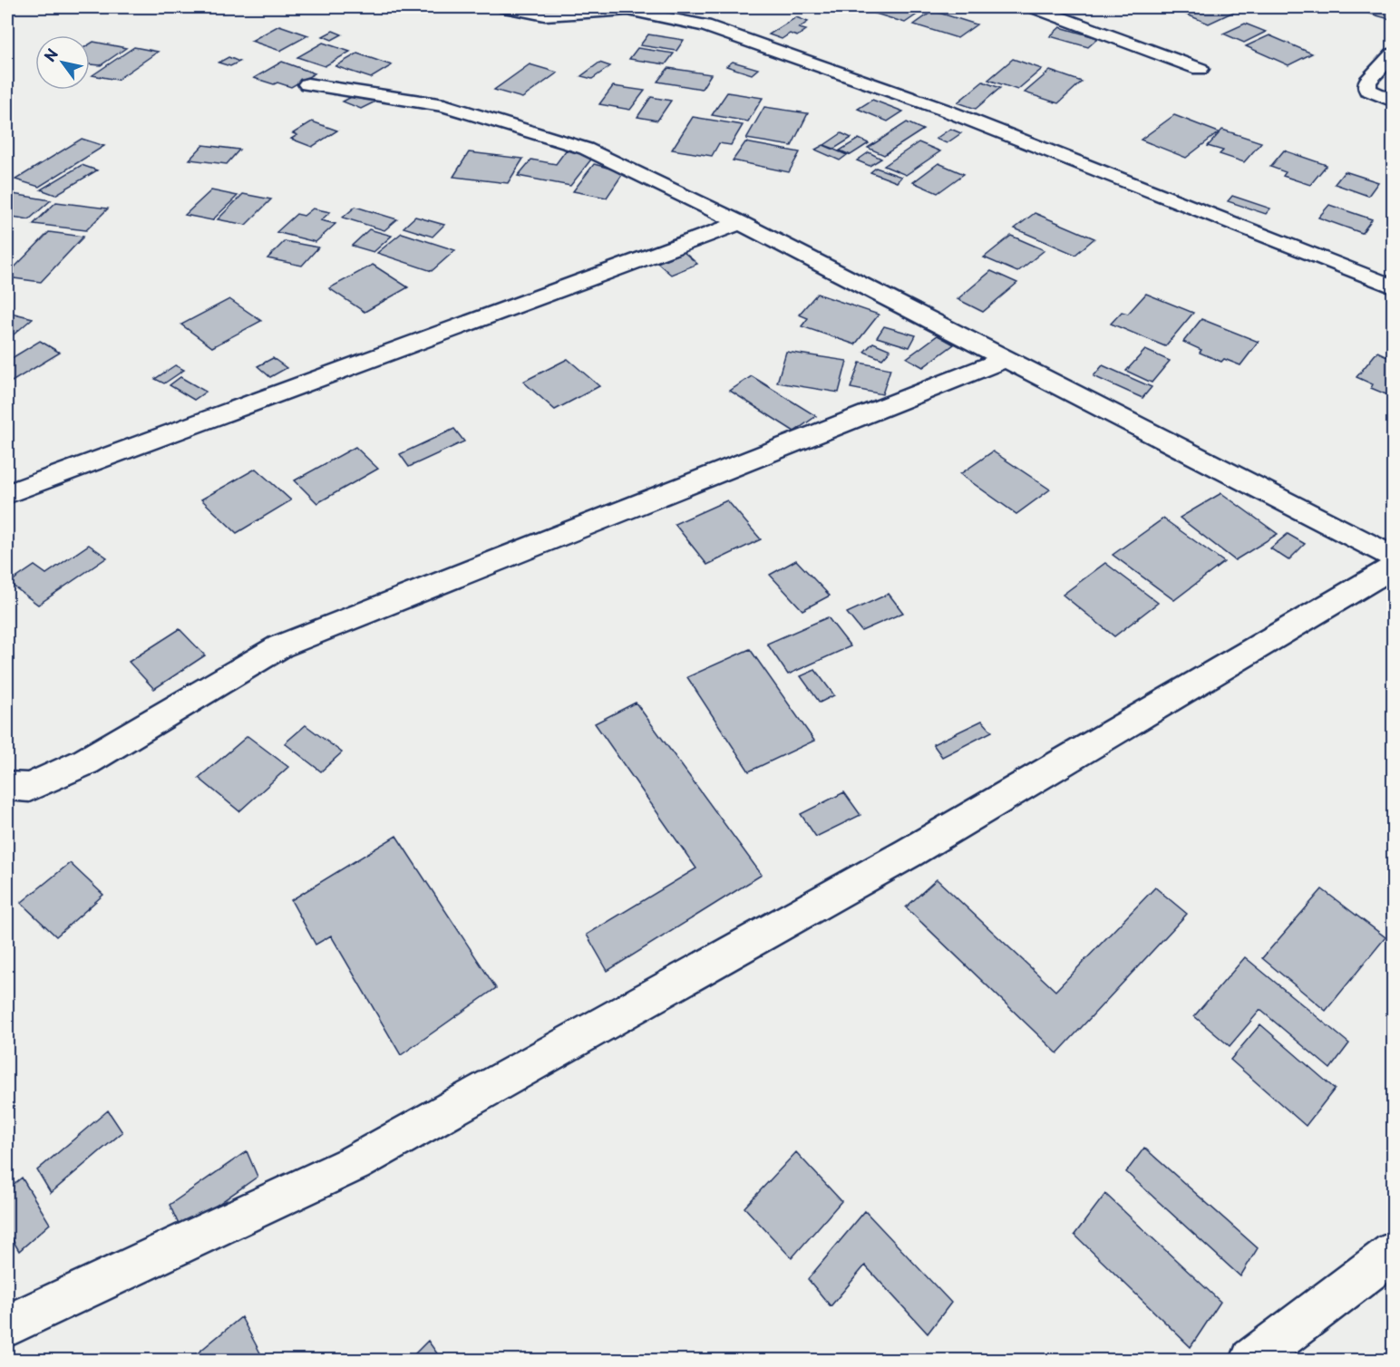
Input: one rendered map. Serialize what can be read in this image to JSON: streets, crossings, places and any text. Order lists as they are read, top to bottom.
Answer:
{
  "north": "top left"
}
